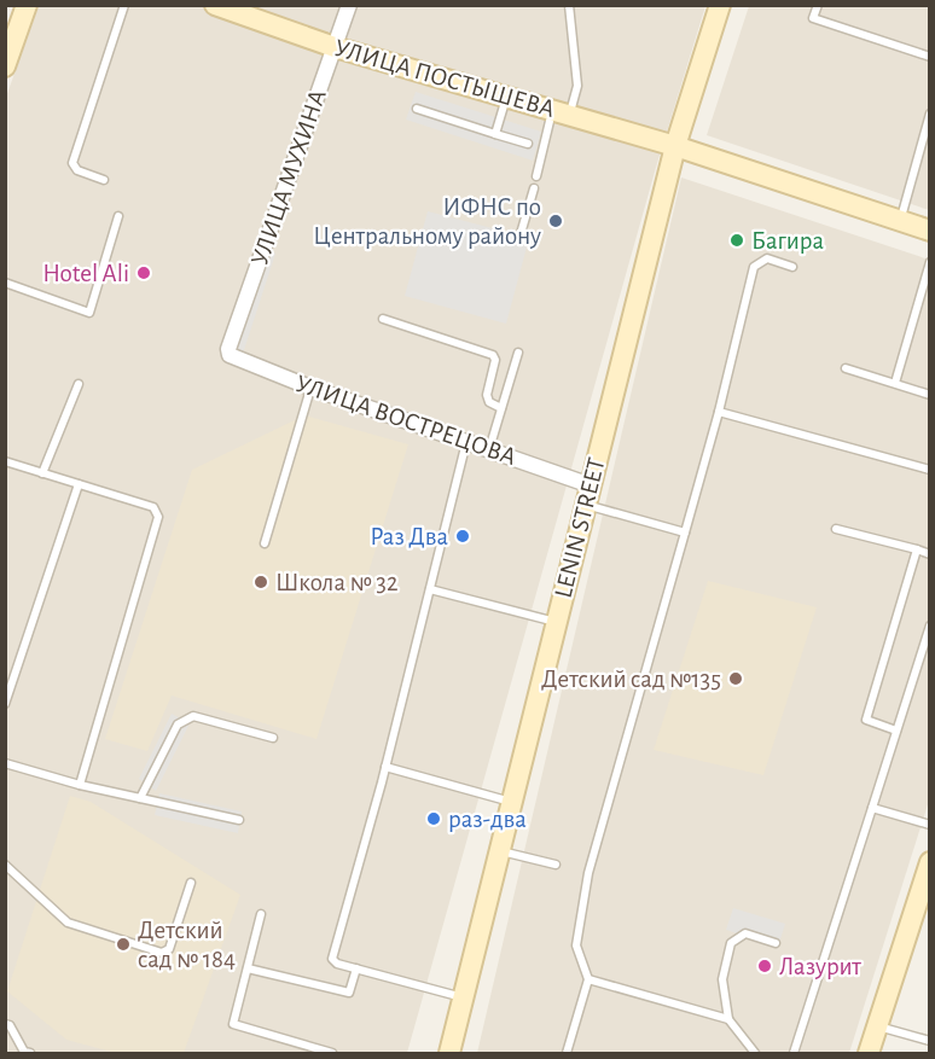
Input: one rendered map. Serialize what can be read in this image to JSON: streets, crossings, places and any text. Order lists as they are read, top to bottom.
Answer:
{
  "streets": {
    "main road": ["УЛИЦА ПОСТЫШЕВА", "LENIN STREET"],
    "street": ["УЛИЦА МУХИНА", "УЛИЦА ВОСТРЕЦОВА"]
  },
  "crossings": [
    ["УЛИЦА ПОСТЫШЕВА", "УЛИЦА МУХИНА"],
    ["УЛИЦА ПОСТЫШЕВА", "LENIN STREET"],
    ["УЛИЦА МУХИНА", "УЛИЦА ВОСТРЕЦОВА"],
    ["УЛИЦА ВОСТРЕЦОВА", "LENIN STREET"]
  ],
  "places": [
    "ИФНС по Центральному району",
    "Багира",
    "Hotel Ali",
    "Раз Два",
    "Школа № 32",
    "Детский сад №135",
    "раз-два",
    "Детский сад № 184",
    "Лазурит"
  ]
}
